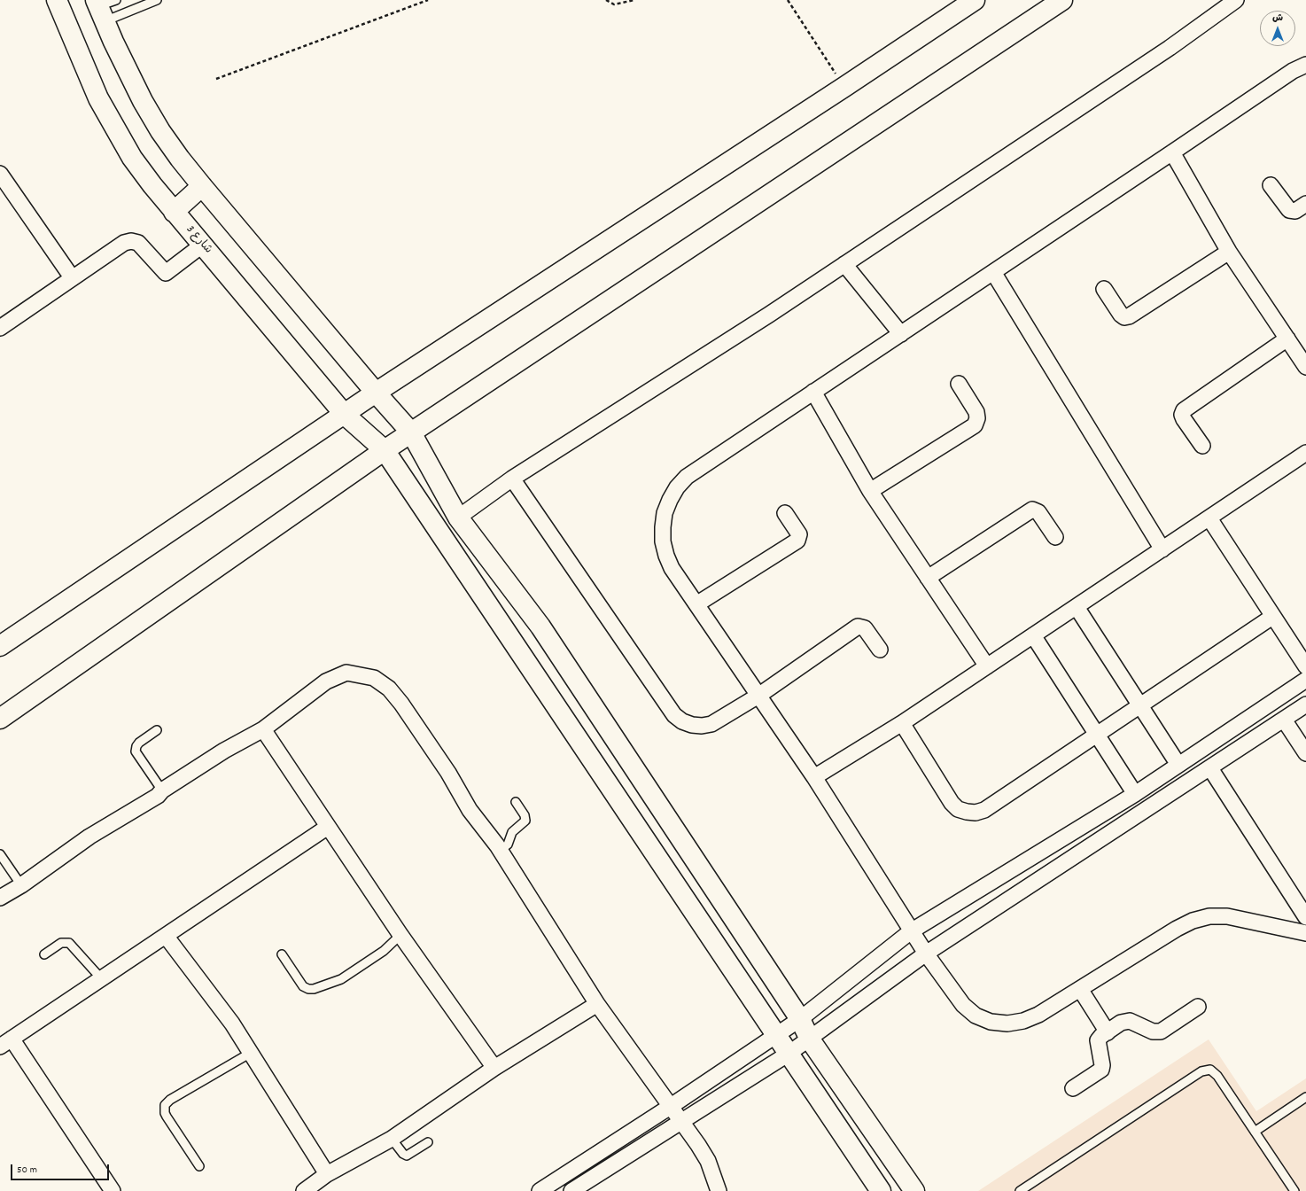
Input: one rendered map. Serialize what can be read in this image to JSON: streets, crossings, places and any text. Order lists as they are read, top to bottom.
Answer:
{
  "streets": {
    "street": ["شارع 3"]
  },
  "scale_bar": "50 m",
  "north": "top"
}
